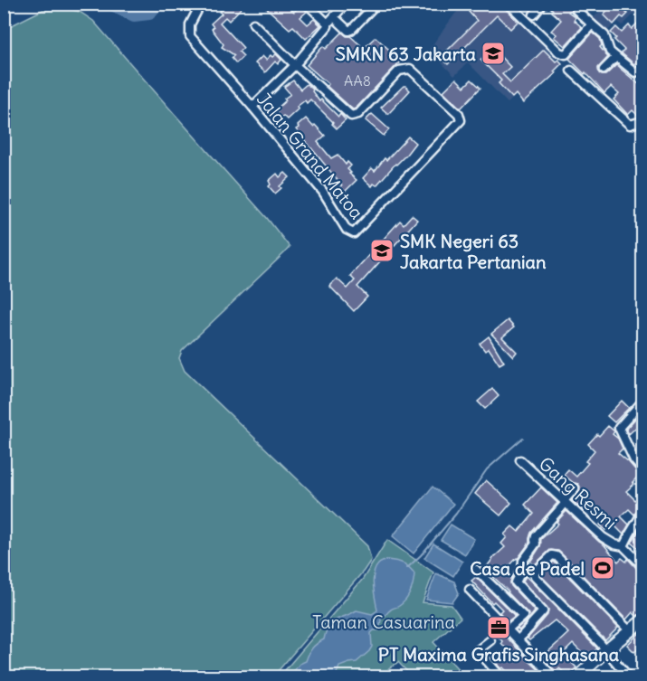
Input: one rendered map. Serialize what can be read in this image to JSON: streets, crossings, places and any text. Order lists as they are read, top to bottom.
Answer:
{
  "streets": {
    "street": ["Jalan Grand Matoa", "Gang Resmi"]
  },
  "parks": ["Taman Casuarina"],
  "places": {
    "school or university": ["SMKN 63 Jakarta", "SMK Negeri 63 Jakarta Pertanian"],
    "sports": ["Casa de Padel"],
    "office": ["PT Maxima Grafis Singhasana"]
  },
  "house_numbers": ["AA8"]
}
